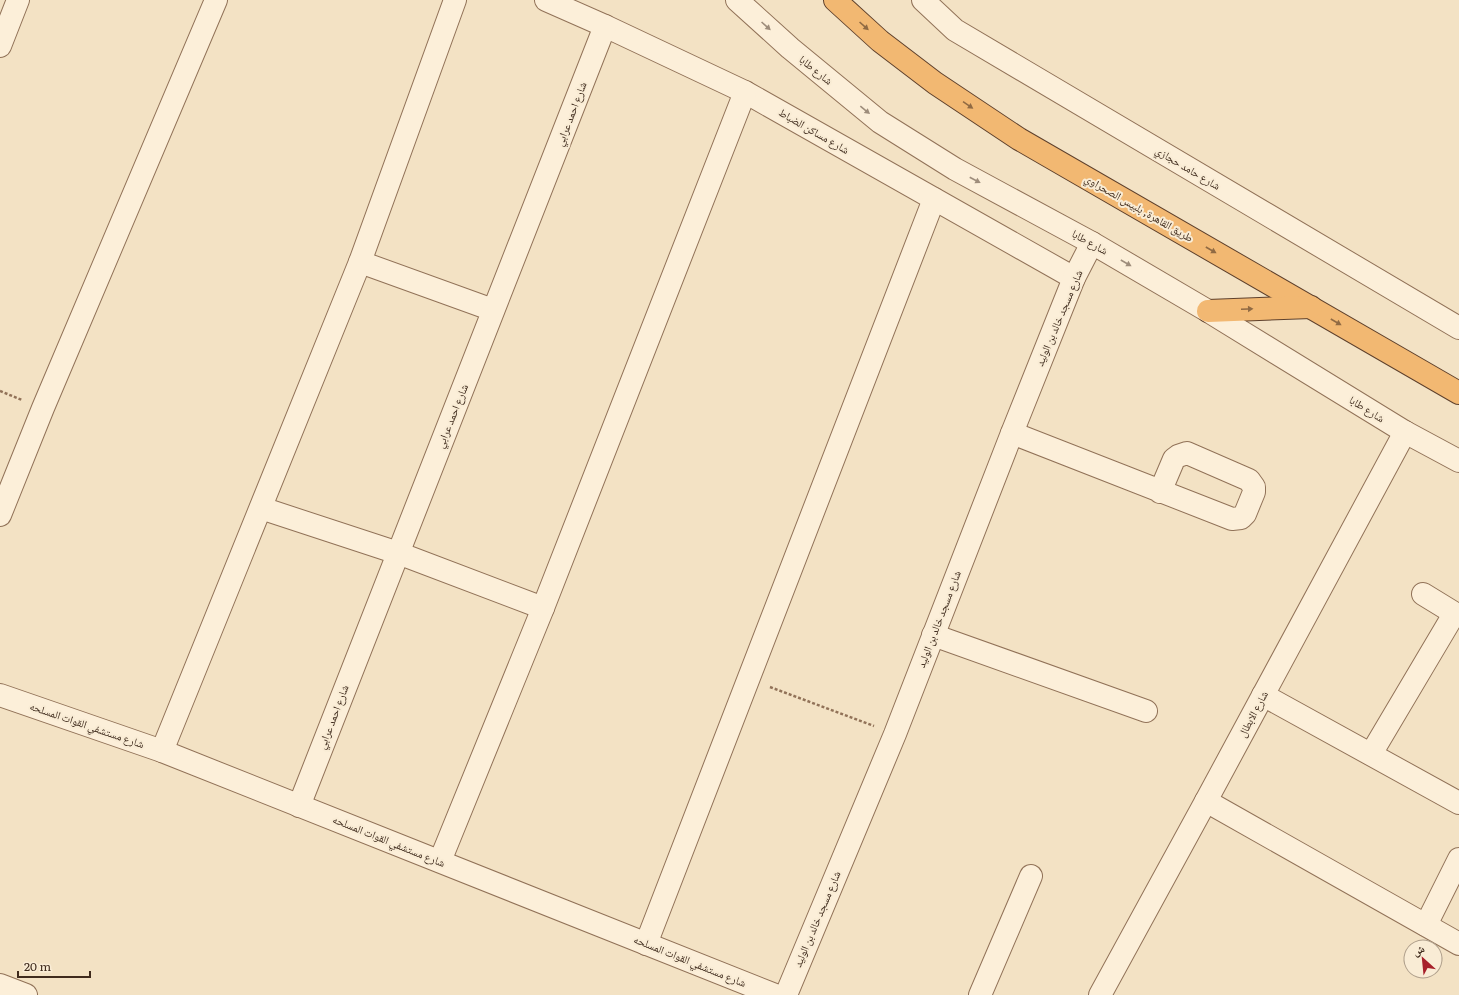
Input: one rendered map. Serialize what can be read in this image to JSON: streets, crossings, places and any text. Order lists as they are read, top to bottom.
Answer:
{
  "streets": {
    "highway": ["طريق القاهرة, بلبيس الصحراوي"],
    "street": [
      "شارع طابا",
      "شارع احمد عرابي",
      "شارع مساكن الضباط",
      "شارع حامد حجازي",
      "شارع مسجد خالد بن الوليد",
      "شارع الابطال",
      "شارع مستشفي القوات المسلحه"
    ]
  },
  "crossings": [
    ["شارع طابا", "شارع مسجد خالد بن الوليد"],
    ["شارع طابا", "شارع الابطال"],
    ["شارع احمد عرابي", "شارع مساكن الضباط"],
    ["شارع احمد عرابي", "شارع مستشفي القوات المسلحه"],
    ["شارع مساكن الضباط", "شارع مسجد خالد بن الوليد"]
  ],
  "one_way": ["شارع طابا", "طريق القاهرة, بلبيس الصحراوي"],
  "scale_bar": "20 m",
  "north": "top left"
}
